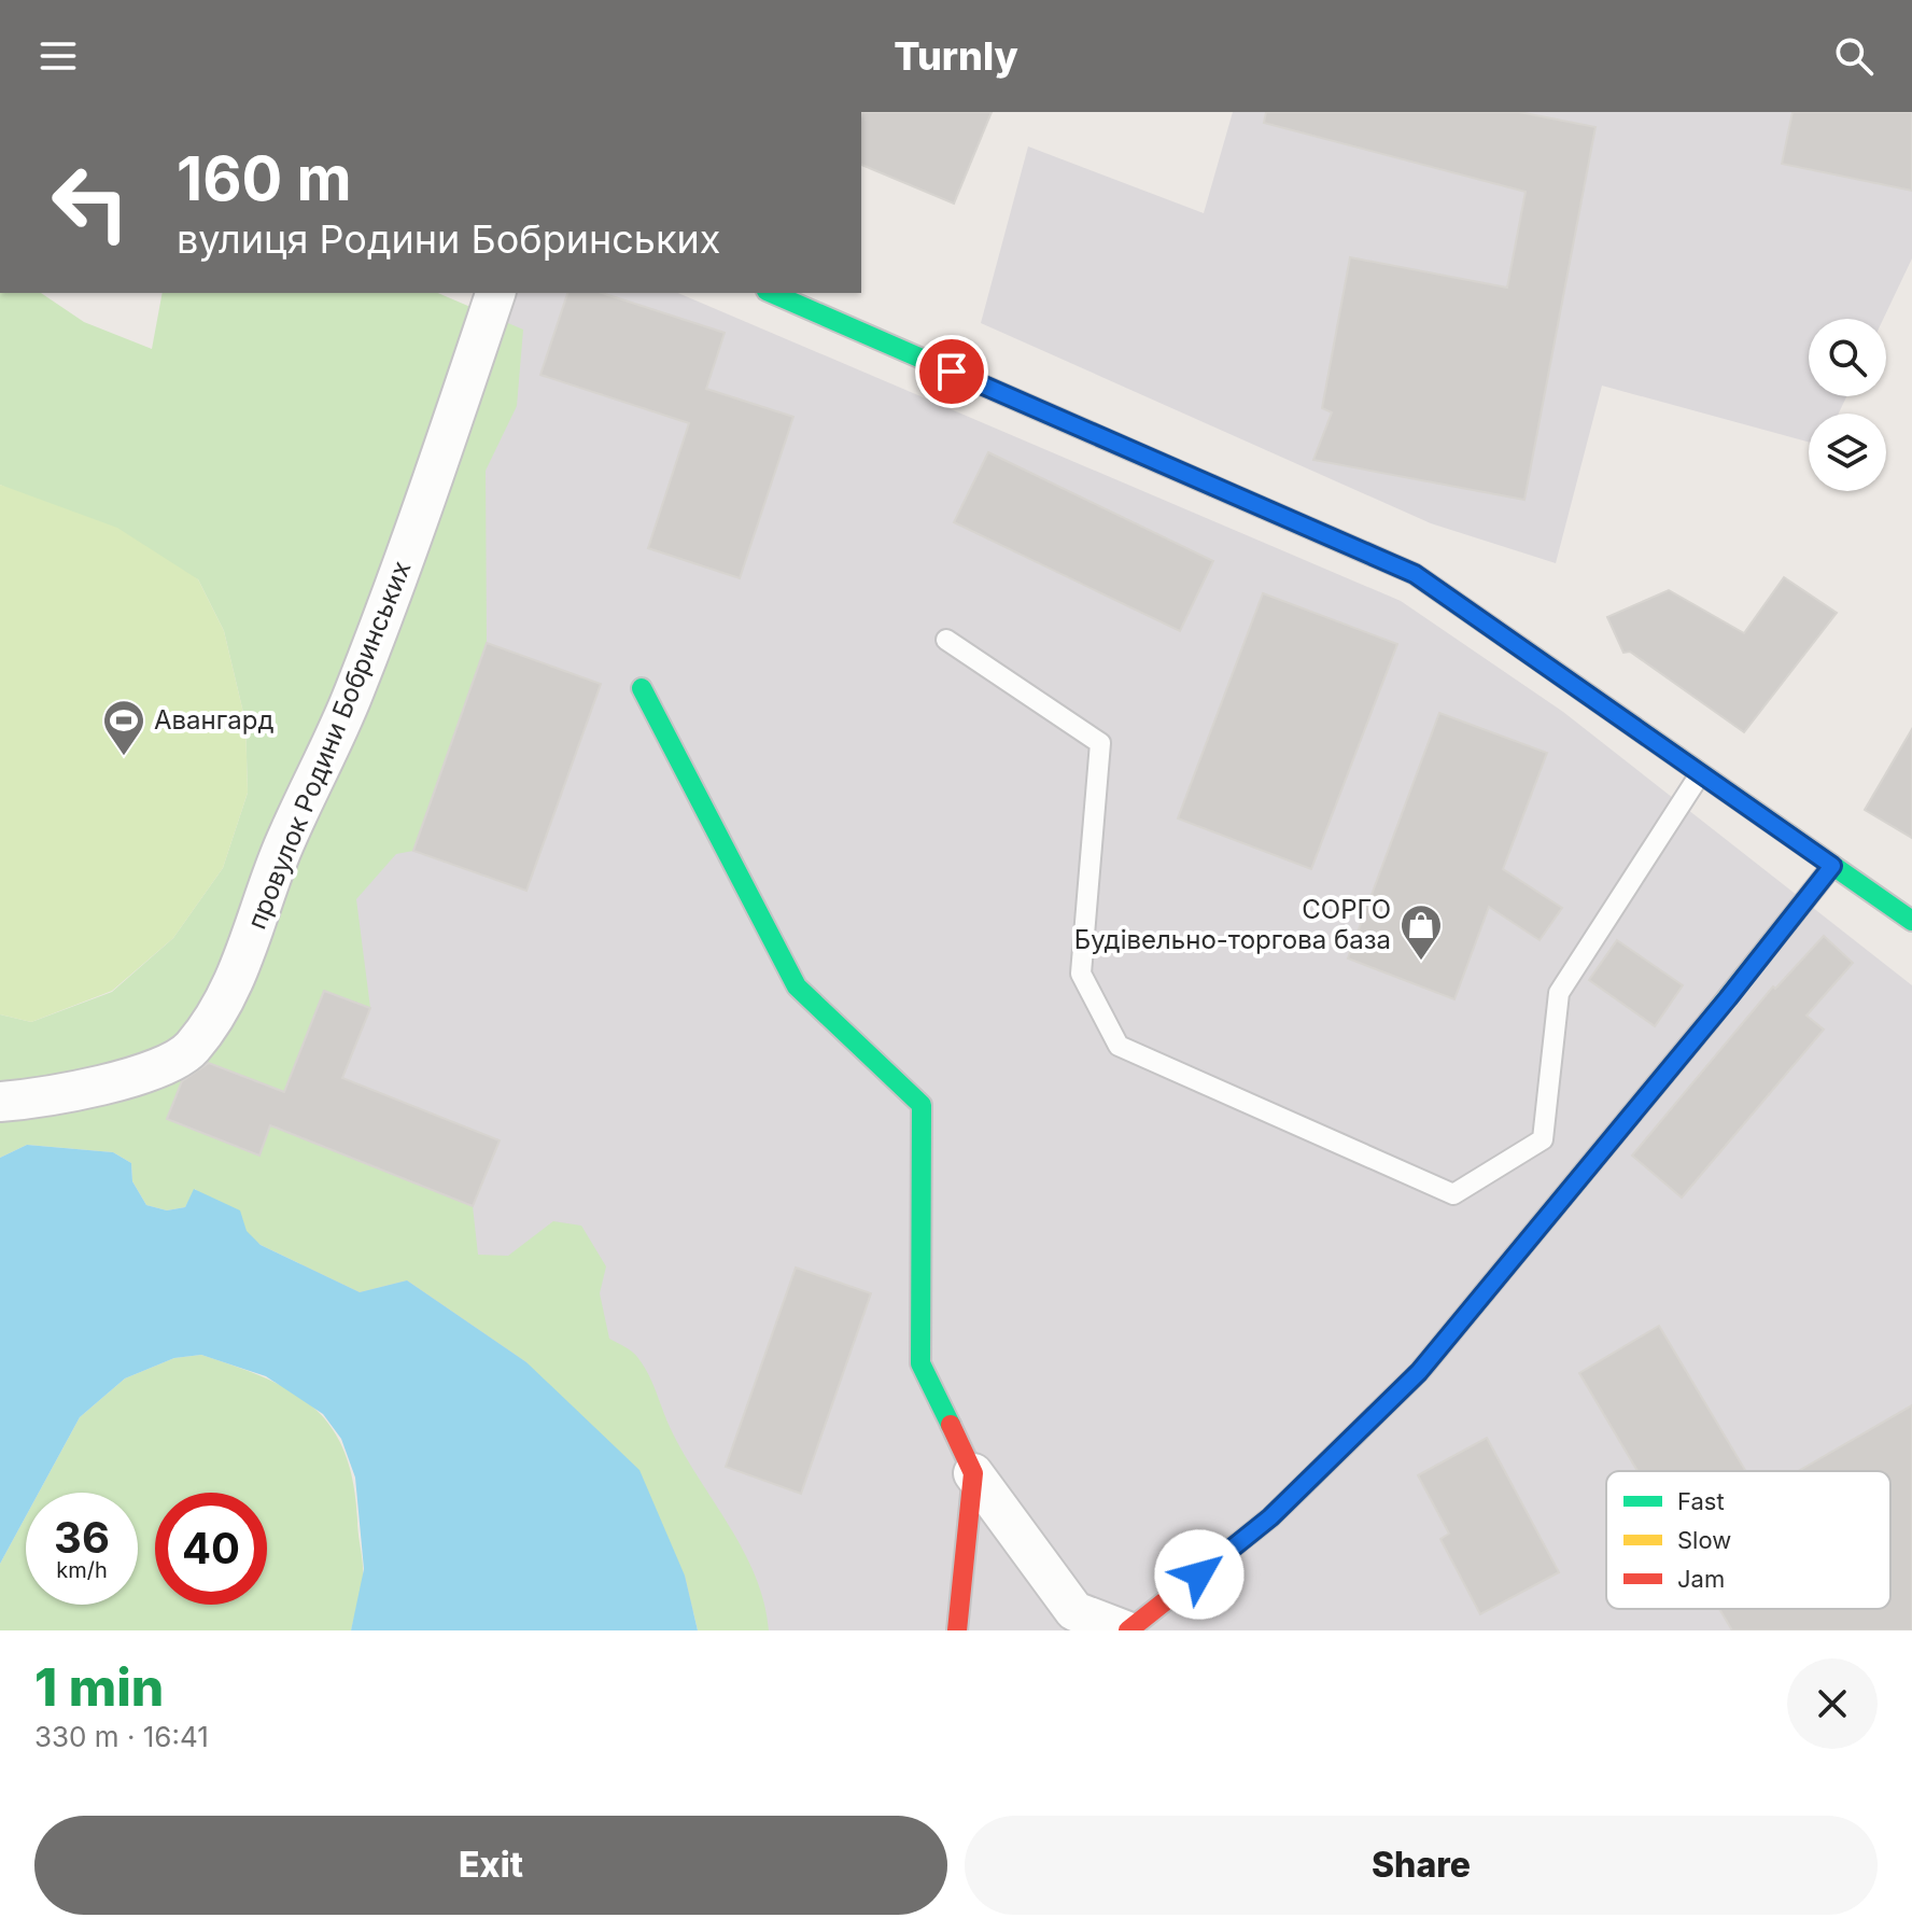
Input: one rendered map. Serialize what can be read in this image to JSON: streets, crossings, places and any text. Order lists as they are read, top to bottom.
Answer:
{
  "streets": {
    "street": ["провулок Родини Бобринських"]
  },
  "places": {
    "sports": ["Авангард"],
    "shop": ["СОРГО Будівельно-торгова база"]
  },
  "legend": ["Fast", "Slow", "Jam"],
  "page": {
    "header": "Turnly",
    "turn": ["160 m", "вулиця Родини Бобринських"],
    "speed": "36 km/h",
    "limit": "40",
    "heading": ["1 min", "330 m · 16:41"],
    "buttons": ["Exit", "Share"]
  }
}
